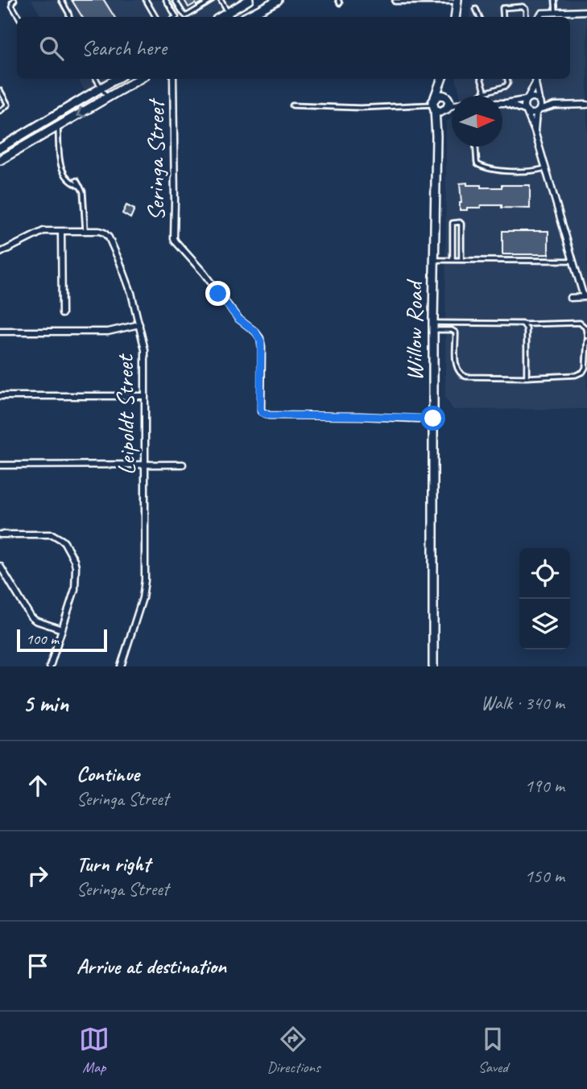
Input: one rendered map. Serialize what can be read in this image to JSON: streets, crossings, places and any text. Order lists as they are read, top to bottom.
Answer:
{
  "streets": {
    "street": ["Seringa Street", "Willow Road", "Leipoldt Street"]
  },
  "crossings": [
    ["Seringa Street", "Willow Road"]
  ],
  "scale_bar": "100 m",
  "north": "right",
  "page": {
    "search": "Search here",
    "scale": "100 m",
    "heading": ["5 min", "Walk · 340 m"],
    "list": [
      ["Continue", "Seringa Street", "190 m"],
      ["Turn right", "Seringa Street", "150 m"],
      "Arrive at destination"
    ],
    "nav": ["Map", "Directions", "Saved"]
  }
}
